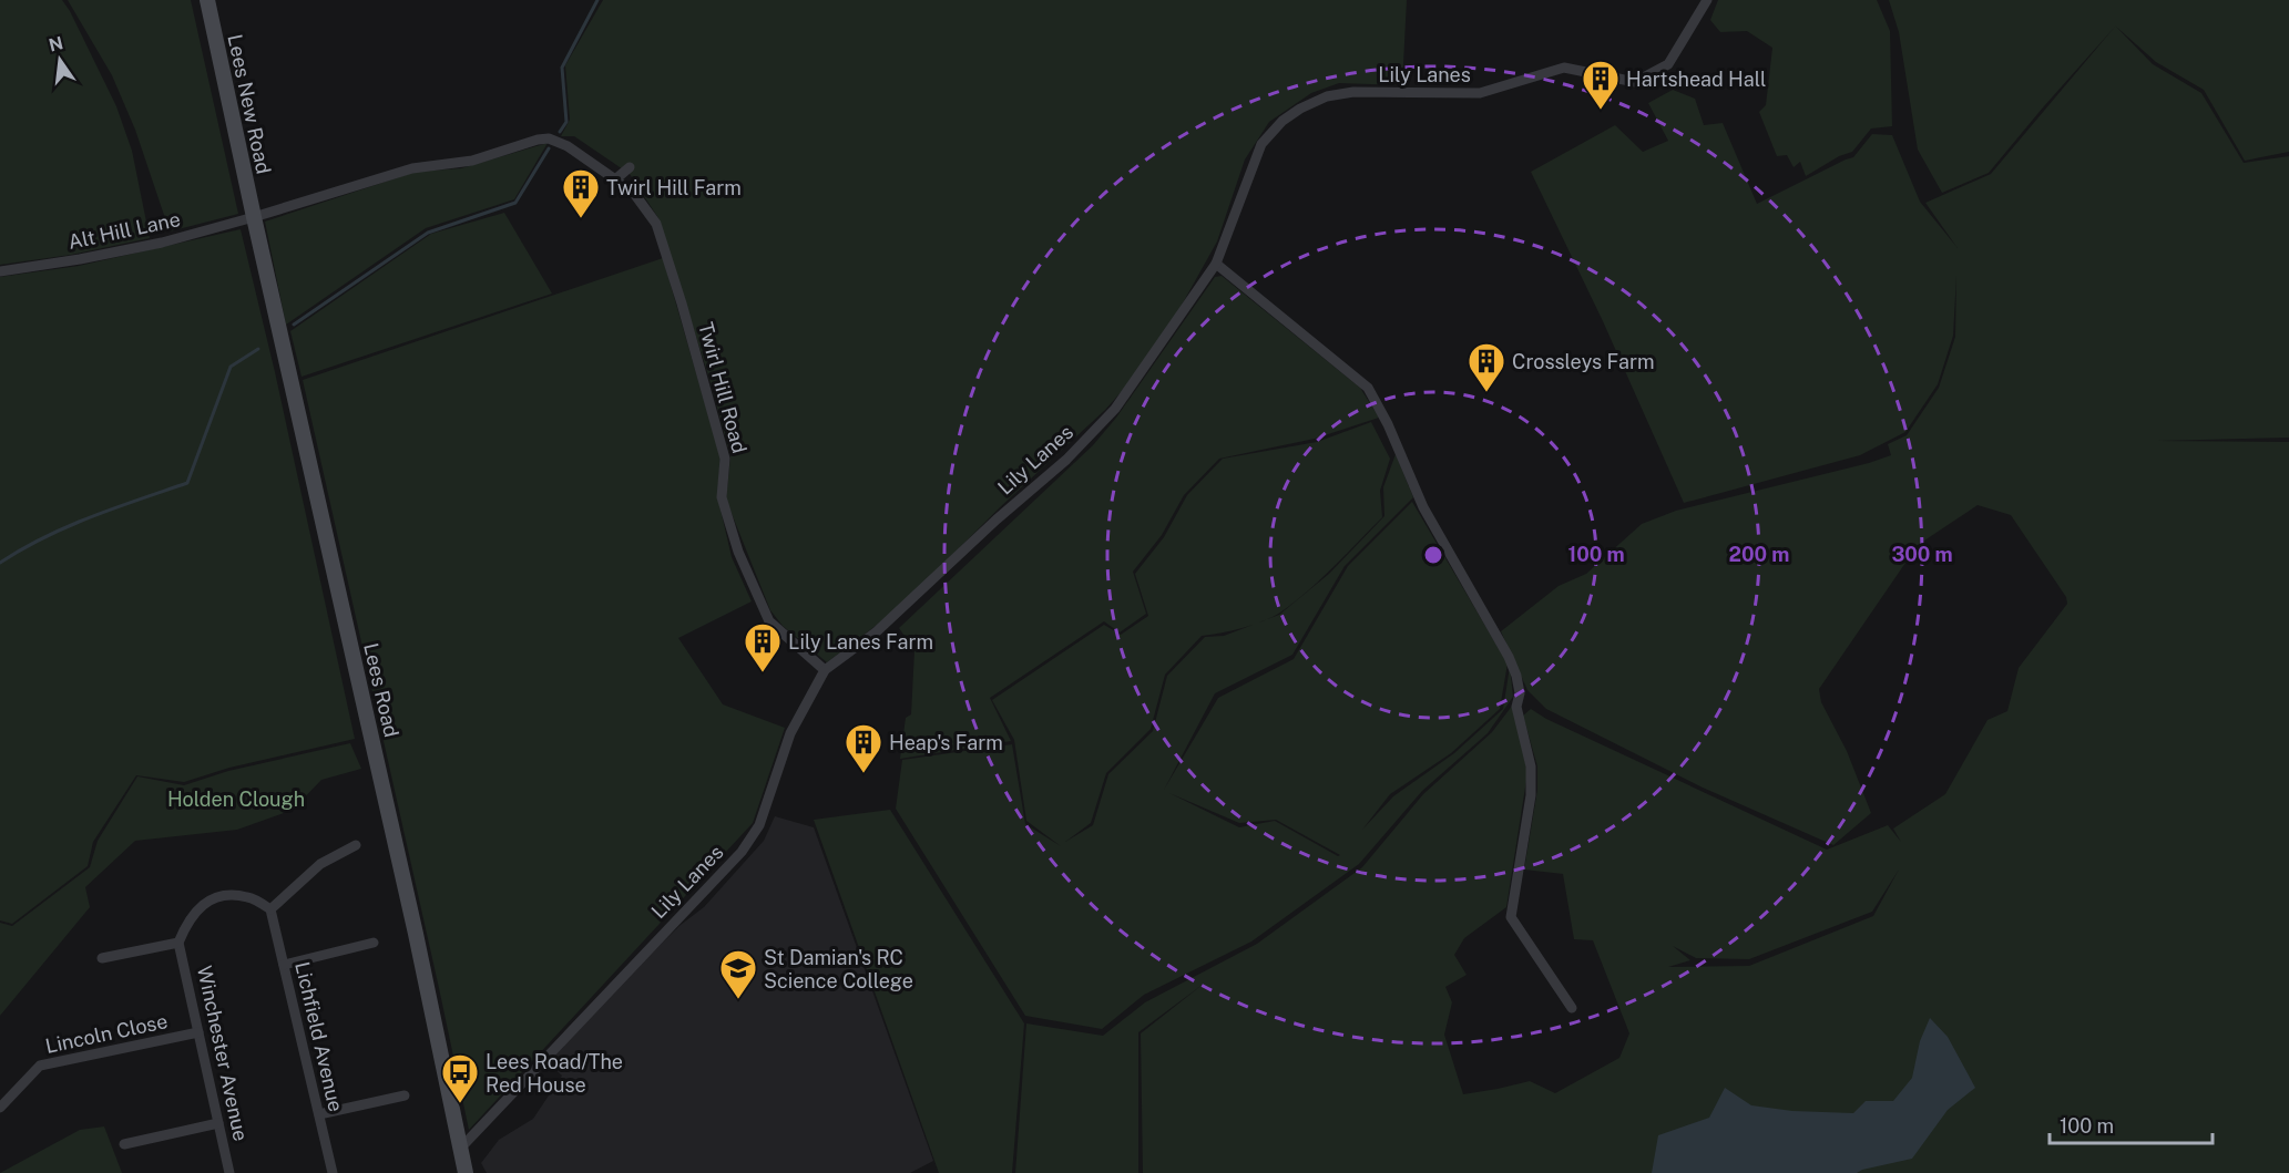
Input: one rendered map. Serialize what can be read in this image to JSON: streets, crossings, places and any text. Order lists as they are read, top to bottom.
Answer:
{
  "streets": {
    "main road": ["Lees New Road", "Lees Road"],
    "street": [
      "Lily Lanes",
      "Alt Hill Lane",
      "Twirl Hill Road",
      "Lincoln Close",
      "Lichfield Avenue",
      "Winchester Avenue"
    ]
  },
  "crossings": [
    ["Lily Lanes", "Twirl Hill Road"],
    ["Lily Lanes", "Lees Road"],
    ["Lees New Road", "Alt Hill Lane"],
    ["Lees New Road", "Twirl Hill Road"],
    ["Lees New Road", "Lees Road"],
    ["Alt Hill Lane", "Twirl Hill Road"],
    ["Alt Hill Lane", "Lees Road"],
    ["Twirl Hill Road", "Lees Road"],
    ["Lincoln Close", "Winchester Avenue"]
  ],
  "parks": ["Holden Clough"],
  "places": {
    "building": [
      "Hartshead Hall",
      "Twirl Hill Farm",
      "Crossleys Farm",
      "Lily Lanes Farm",
      "Heap's Farm"
    ],
    "school or university": ["St Damian's RC Science College"],
    "bus stop": ["Lees Road/The Red House"]
  },
  "scale_bar": "100 m",
  "north": "top",
  "rings": ["100 m", "200 m", "300 m"]
}
